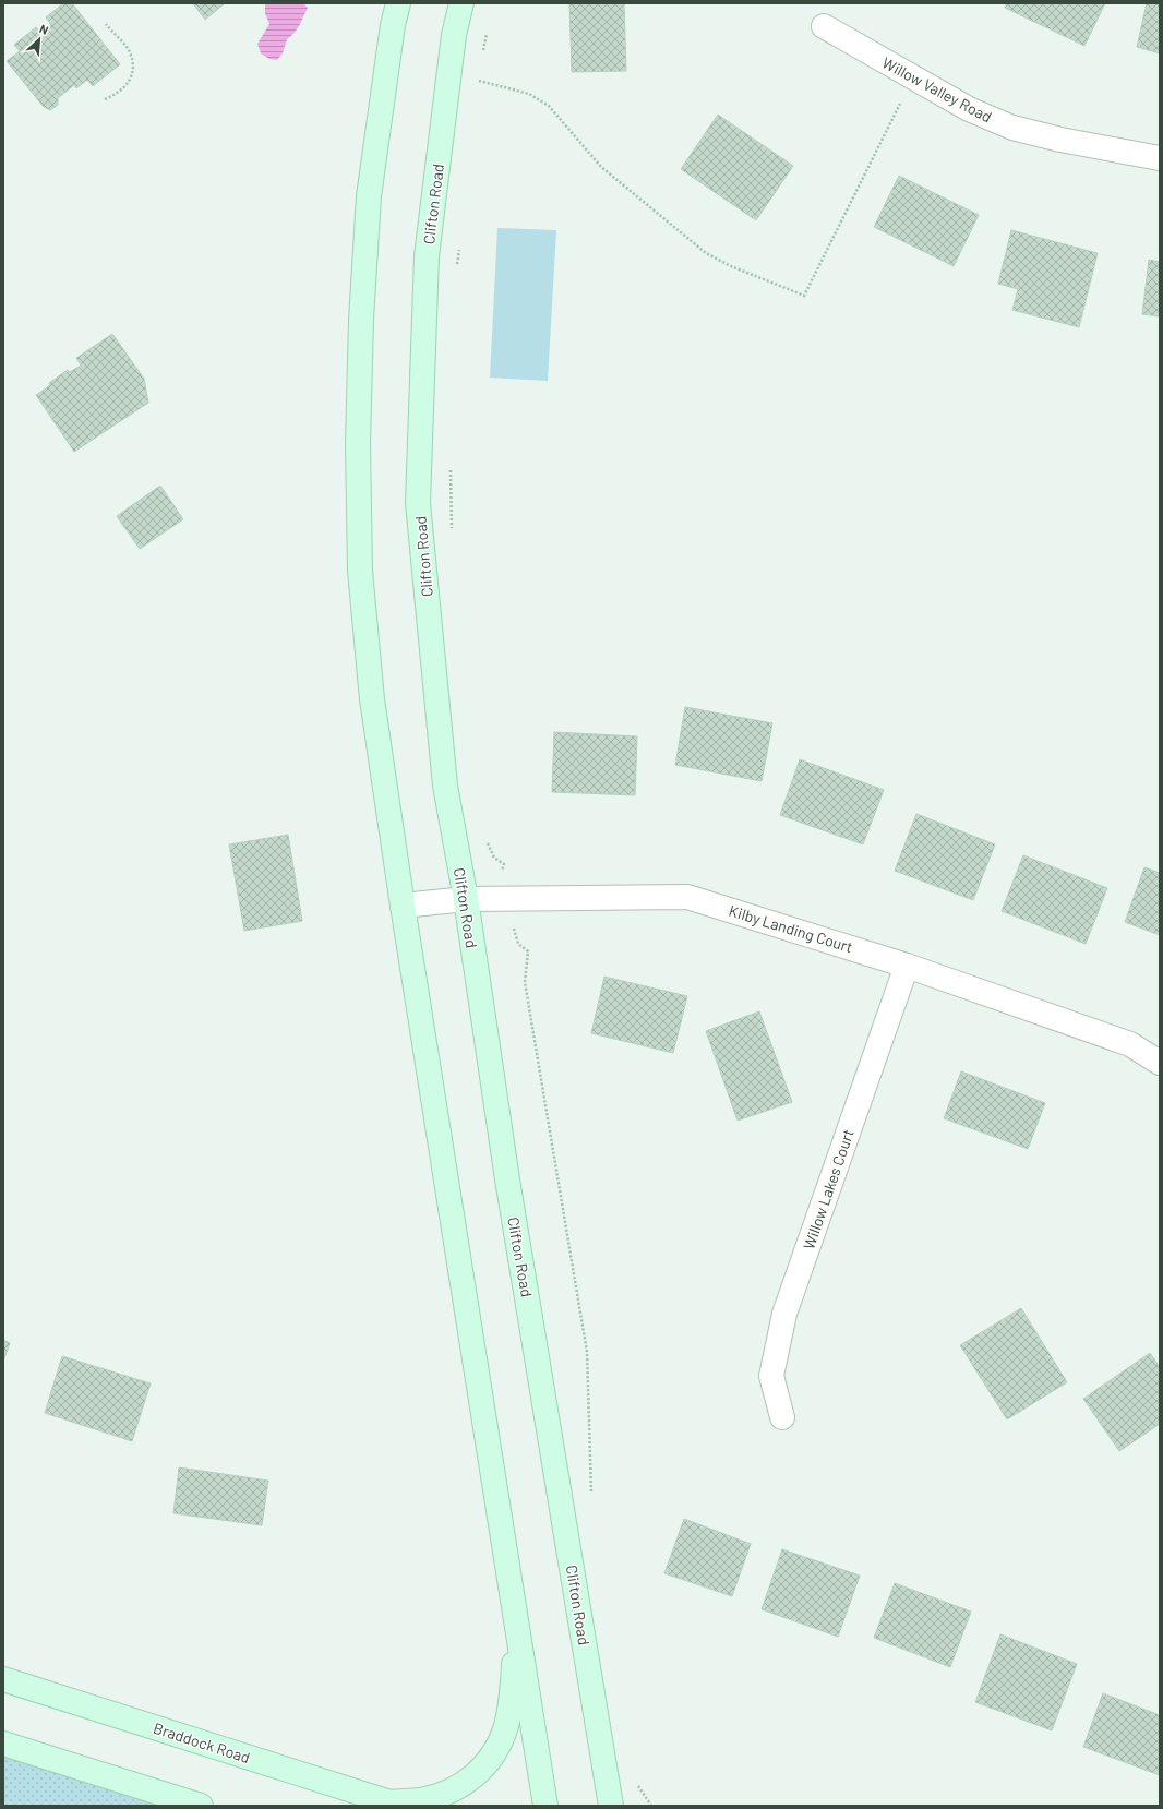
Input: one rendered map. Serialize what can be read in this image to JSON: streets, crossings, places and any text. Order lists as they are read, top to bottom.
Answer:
{
  "streets": {
    "main road": ["Clifton Road", "Braddock Road"],
    "street": ["Willow Valley Road", "Kilby Landing Court", "Willow Lakes Court"]
  },
  "crossings": [
    ["Clifton Road", "Kilby Landing Court"],
    ["Kilby Landing Court", "Willow Lakes Court"]
  ],
  "north": "top right"
}
